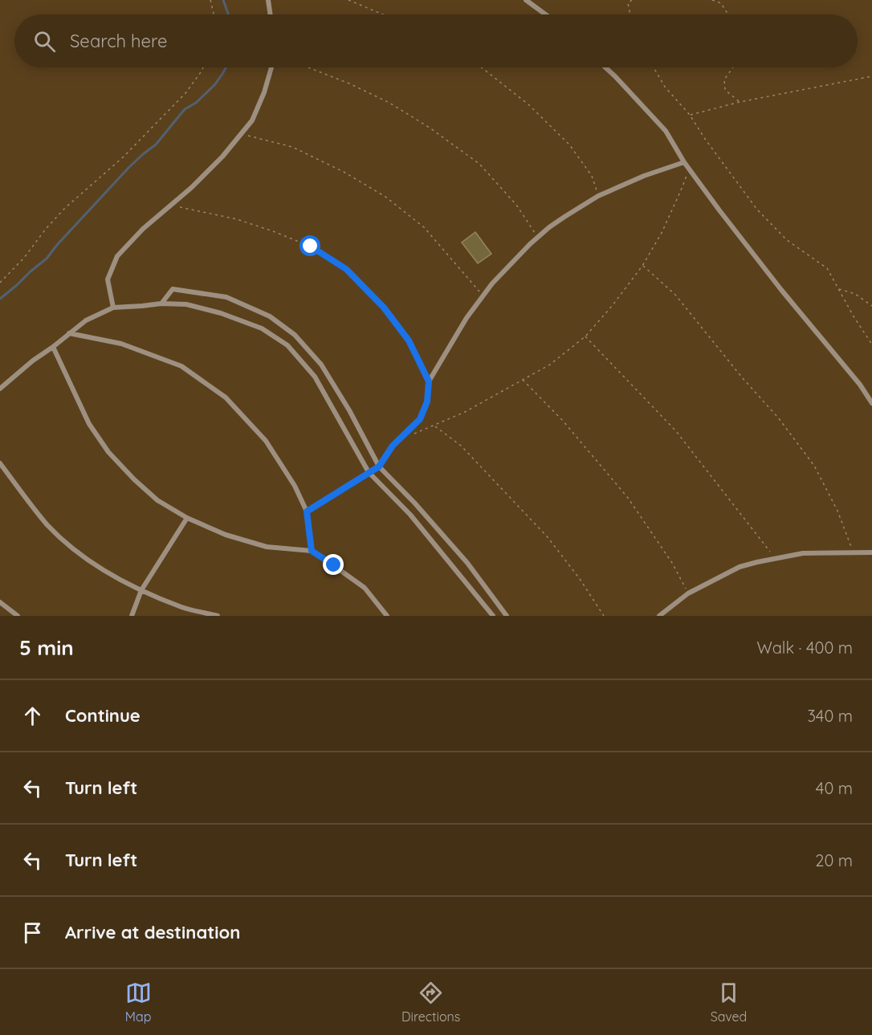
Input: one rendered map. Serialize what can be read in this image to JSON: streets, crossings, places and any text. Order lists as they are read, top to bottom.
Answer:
{
  "page": {
    "search": "Search here",
    "heading": ["5 min", "Walk · 400 m"],
    "list": [
      ["Continue", "340 m"],
      ["Turn left", "40 m"],
      ["Turn left", "20 m"],
      "Arrive at destination"
    ],
    "nav": ["Map", "Directions", "Saved"]
  }
}
